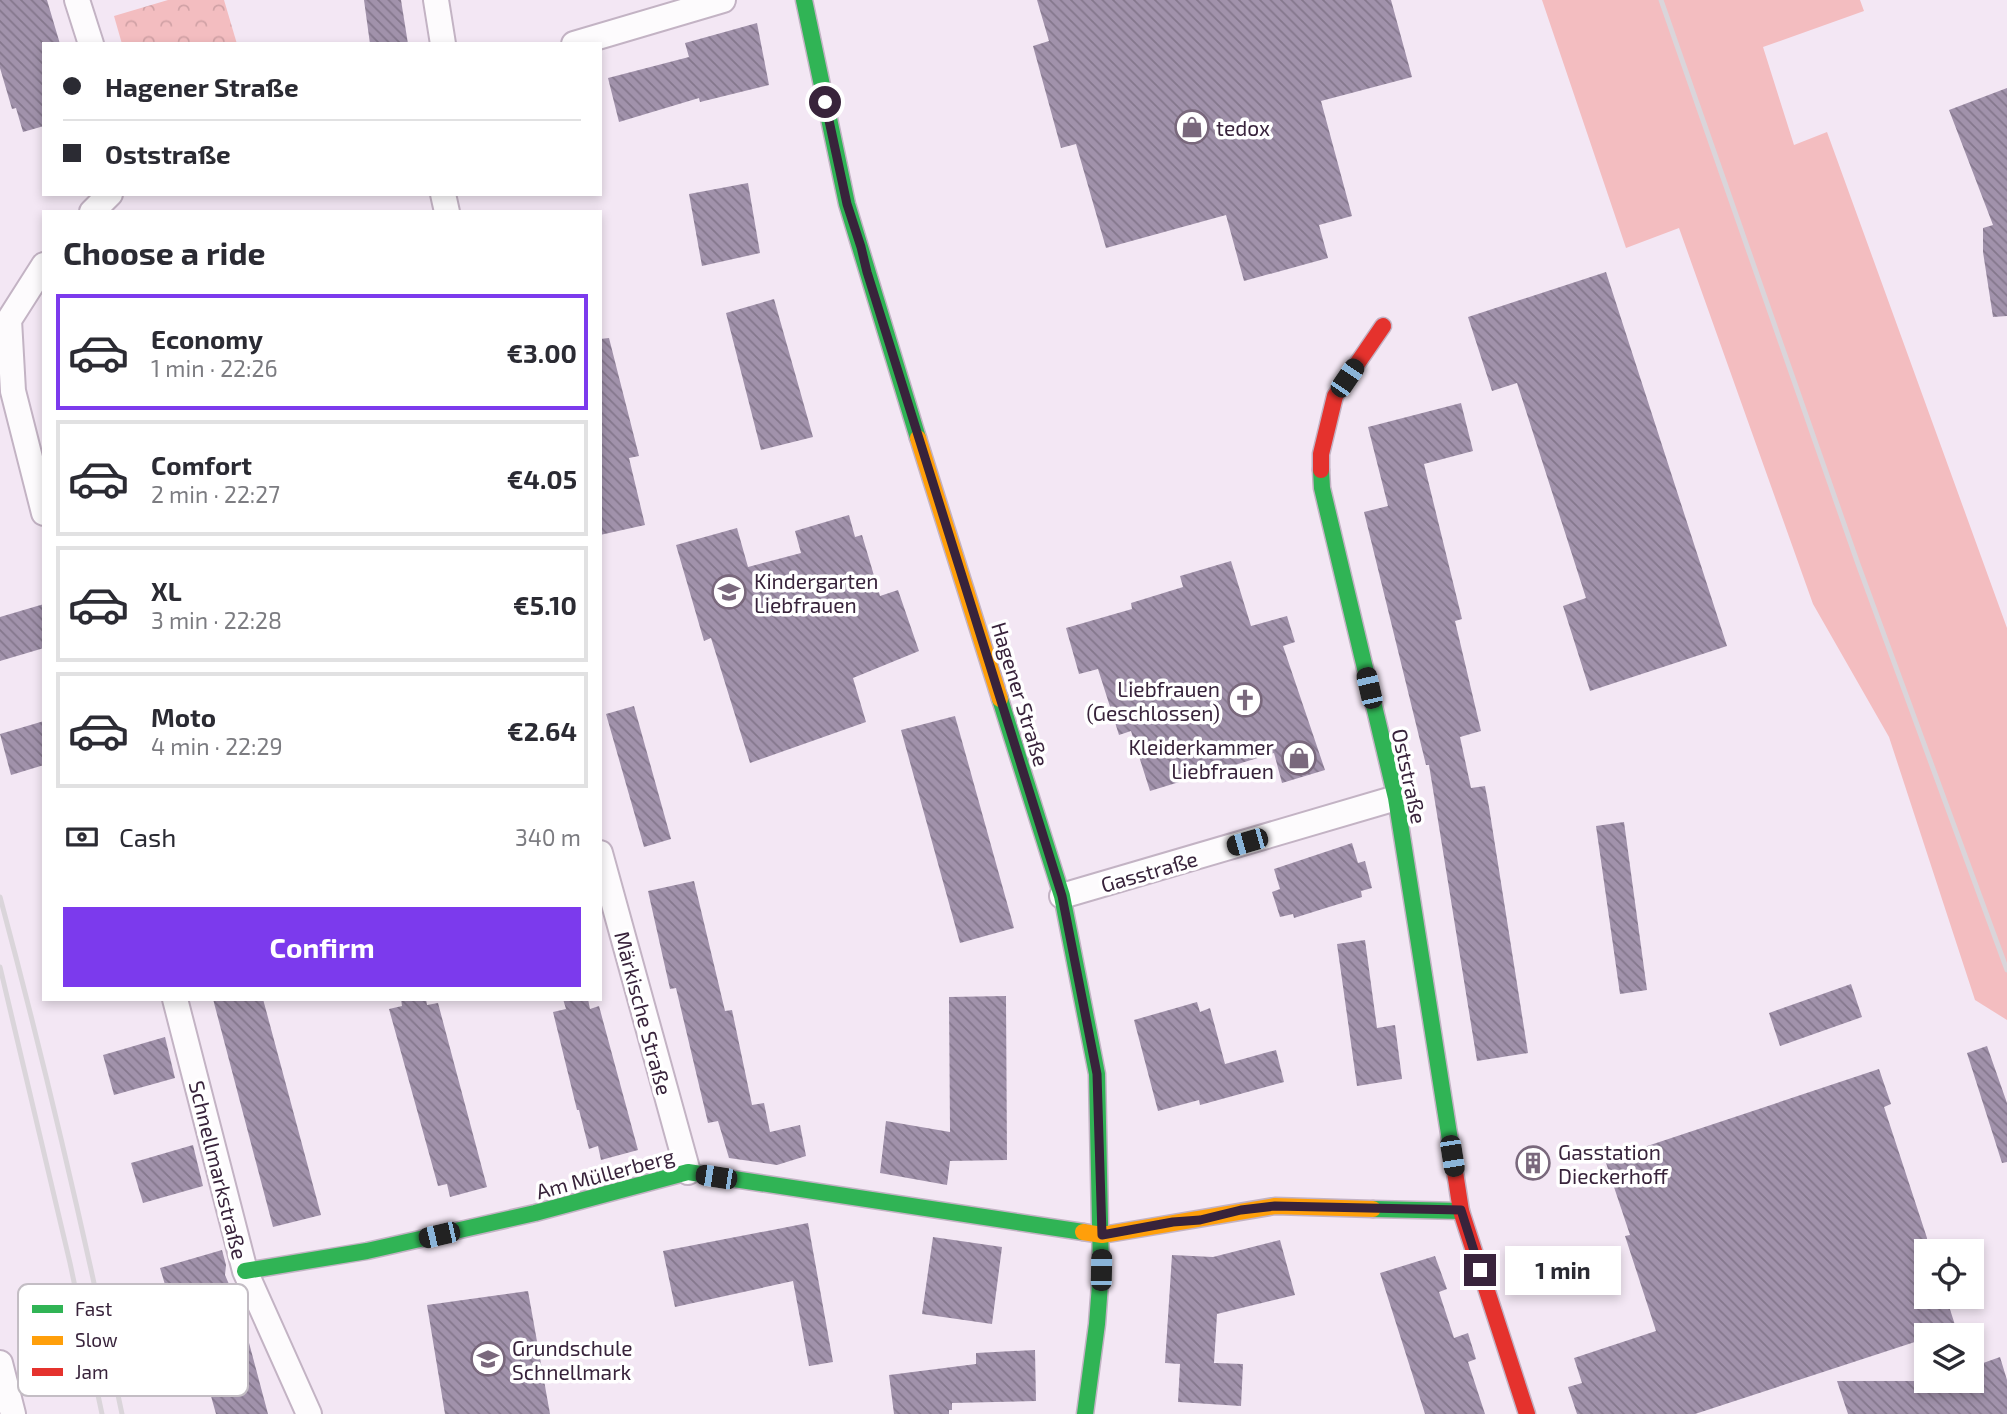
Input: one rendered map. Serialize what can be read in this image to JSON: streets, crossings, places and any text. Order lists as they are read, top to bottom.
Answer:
{
  "streets": {
    "street": [
      "Hagener Straße",
      "Oststraße",
      "Gasstraße",
      "Märkische Straße",
      "Schnellmarkstraße",
      "Am Müllerberg"
    ]
  },
  "crossings": [
    ["Hagener Straße", "Gasstraße"],
    ["Hagener Straße", "Am Müllerberg"],
    ["Oststraße", "Gasstraße"],
    ["Märkische Straße", "Am Müllerberg"],
    ["Schnellmarkstraße", "Am Müllerberg"]
  ],
  "places": {
    "shop": ["tedox", "Kleiderkammer Liebfrauen"],
    "school or university": ["Kindergarten Liebfrauen", "Grundschule Schnellmark"],
    "church": ["Liebfrauen (Geschlossen)"],
    "building": ["Gasstation Dieckerhoff"]
  },
  "legend": ["Fast", "Slow", "Jam"],
  "page": {
    "banner": ["Hagener Straße", "Oststraße"],
    "heading": "Choose a ride",
    "list": [
      {
        "name": "Economy",
        "note": "1 min · 22:26",
        "value": "€3.00"
      },
      {
        "name": "Comfort",
        "note": "2 min · 22:27",
        "value": "€4.05"
      },
      {
        "name": "XL",
        "note": "3 min · 22:28",
        "value": "€5.10"
      },
      {
        "name": "Moto",
        "note": "4 min · 22:29",
        "value": "€2.64"
      }
    ],
    "pay": ["Cash", "340 m"],
    "buttons": "Confirm",
    "bubble": "1 min"
  }
}
